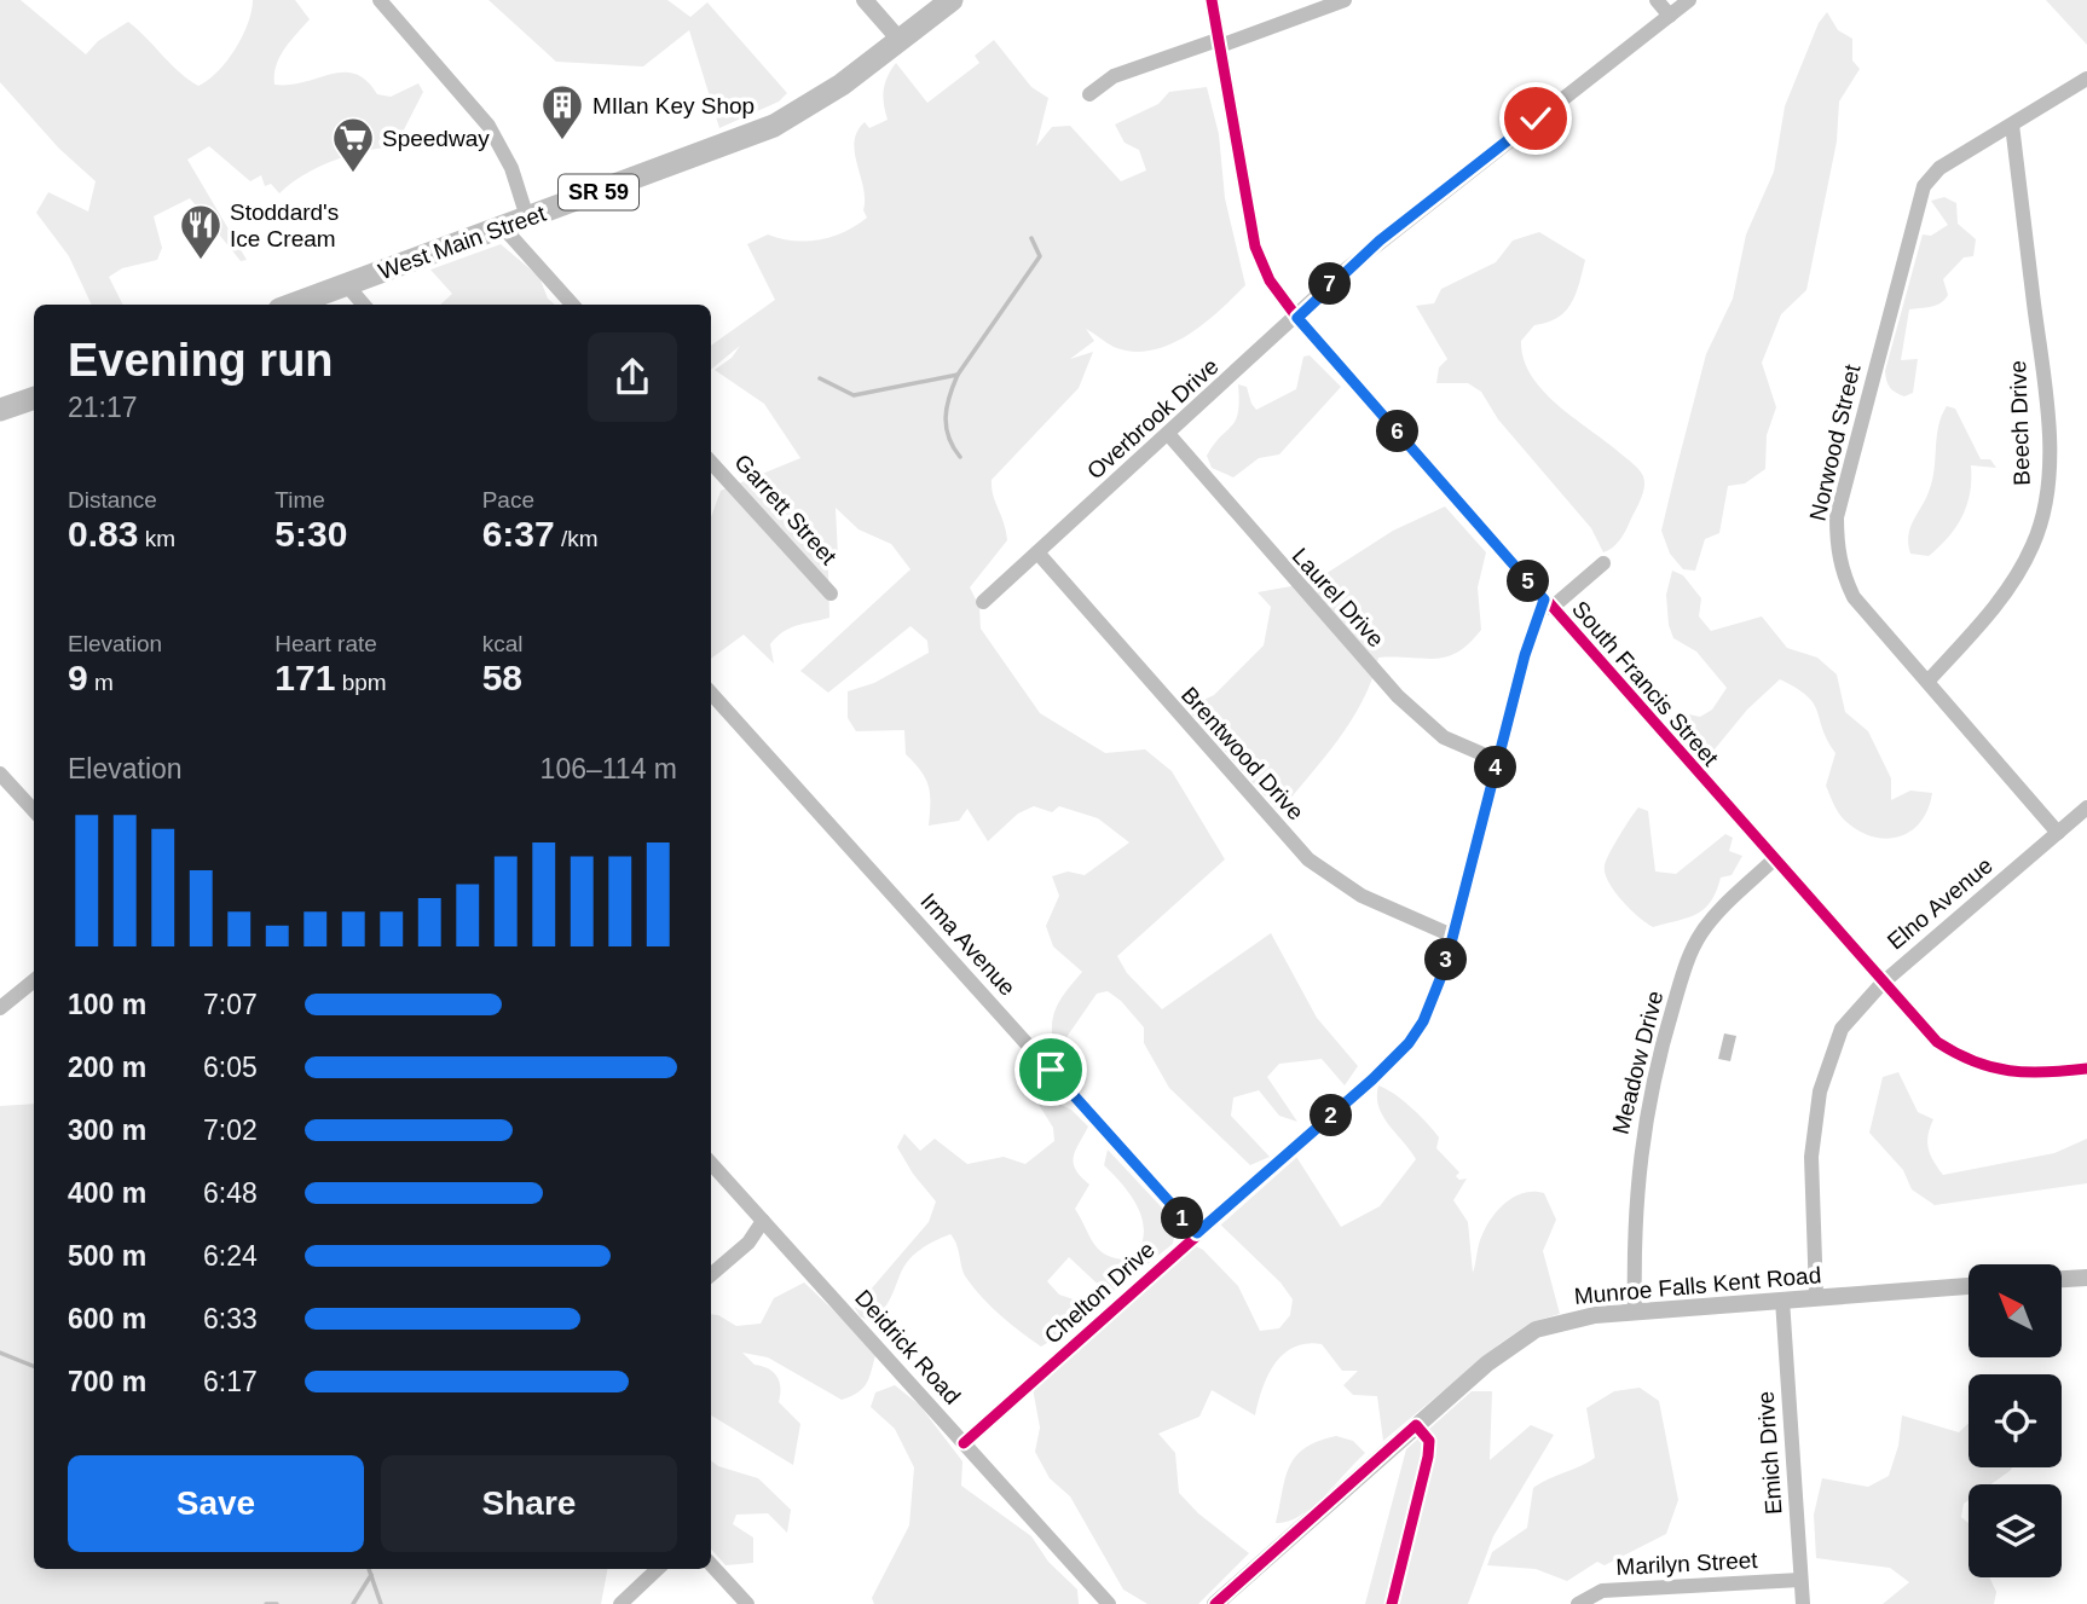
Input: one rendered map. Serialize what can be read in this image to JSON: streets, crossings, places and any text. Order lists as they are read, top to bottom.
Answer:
{
  "streets": {
    "main road": ["SR 59", "West Main Street"],
    "street": [
      "Overbrook Drive",
      "Beech Drive",
      "Norwood Street",
      "Garrett Street",
      "Laurel Drive",
      "South Francis Street",
      "Brentwood Drive",
      "Elno Avenue",
      "Irma Avenue",
      "Meadow Drive",
      "Munroe Falls Kent Road",
      "Chelton Drive",
      "Deidrick Road",
      "Emich Drive",
      "Marilyn Street"
    ]
  },
  "crossings": [
    ["Overbrook Drive", "Laurel Drive"],
    ["Overbrook Drive", "South Francis Street"],
    ["Overbrook Drive", "Brentwood Drive"],
    ["Beech Drive", "Norwood Street"],
    ["Norwood Street", "Elno Avenue"],
    ["Laurel Drive", "Chelton Drive"],
    ["South Francis Street", "Elno Avenue"],
    ["South Francis Street", "Meadow Drive"],
    ["South Francis Street", "Chelton Drive"],
    ["Brentwood Drive", "Chelton Drive"],
    ["Elno Avenue", "Munroe Falls Kent Road"],
    ["Irma Avenue", "Chelton Drive"],
    ["Meadow Drive", "Munroe Falls Kent Road"],
    ["Munroe Falls Kent Road", "Emich Drive"],
    ["Chelton Drive", "Deidrick Road"],
    ["Emich Drive", "Marilyn Street"]
  ],
  "places": {
    "building": ["MIlan Key Shop"],
    "supermarket": ["Speedway"],
    "restaurant": ["Stoddard's Ice Cream"]
  },
  "north": "top left",
  "page": {
    "pins": [
      "7",
      "6",
      "5",
      "4",
      "3",
      "2",
      "1"
    ],
    "heading": ["Evening run", "21:17"],
    "stats": [
      ["Distance", "0.83 km"],
      ["Time", "5:30"],
      ["Pace", "6:37 /km"],
      ["Elevation", "9 m"],
      ["Heart rate", "171 bpm"],
      ["kcal", "58"]
    ],
    "chart": ["Elevation", "106–114 m"],
    "list": [
      {
        "name": "100 m",
        "note": "7:07"
      },
      {
        "name": "200 m",
        "note": "6:05"
      },
      {
        "name": "300 m",
        "note": "7:02"
      },
      {
        "name": "400 m",
        "note": "6:48"
      },
      {
        "name": "500 m",
        "note": "6:24"
      },
      {
        "name": "600 m",
        "note": "6:33"
      },
      {
        "name": "700 m",
        "note": "6:17"
      }
    ],
    "buttons": ["Save", "Share"]
  }
}
